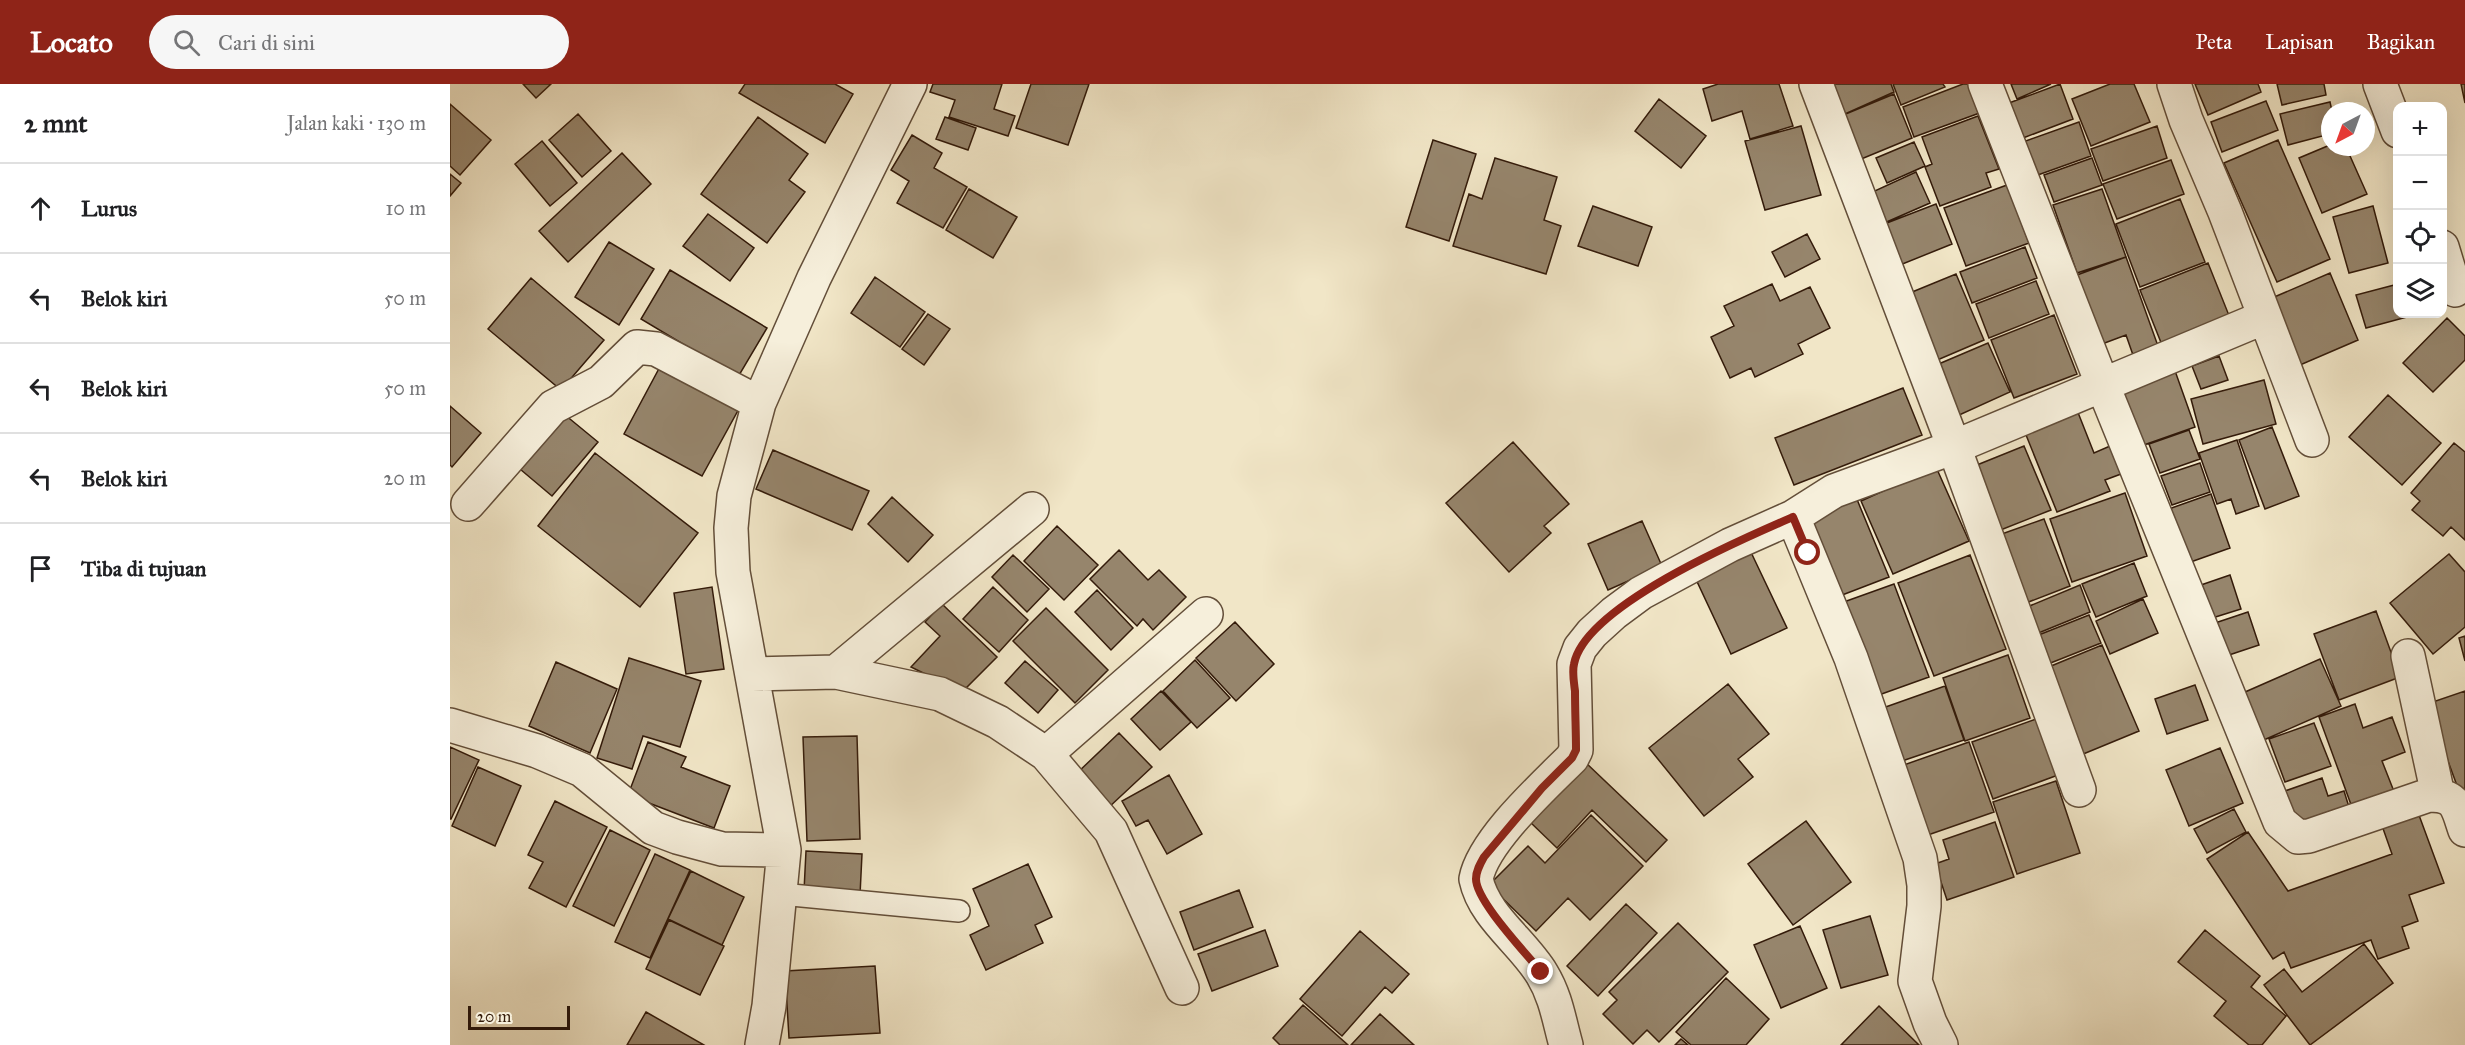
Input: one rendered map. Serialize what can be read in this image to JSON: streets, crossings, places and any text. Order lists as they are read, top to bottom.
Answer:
{
  "scale_bar": "20 m",
  "north": "bottom left",
  "page": {
    "header": "Locato",
    "search": "Cari di sini",
    "nav": ["Peta", "Lapisan", "Bagikan"],
    "heading": ["2 mnt", "Jalan kaki · 130 m"],
    "map_buttons": ["+", "−"],
    "list": [
      ["Lurus", "10 m"],
      ["Belok kiri", "50 m"],
      ["Belok kiri", "50 m"],
      ["Belok kiri", "20 m"],
      "Tiba di tujuan"
    ],
    "scale": "20 m"
  }
}
